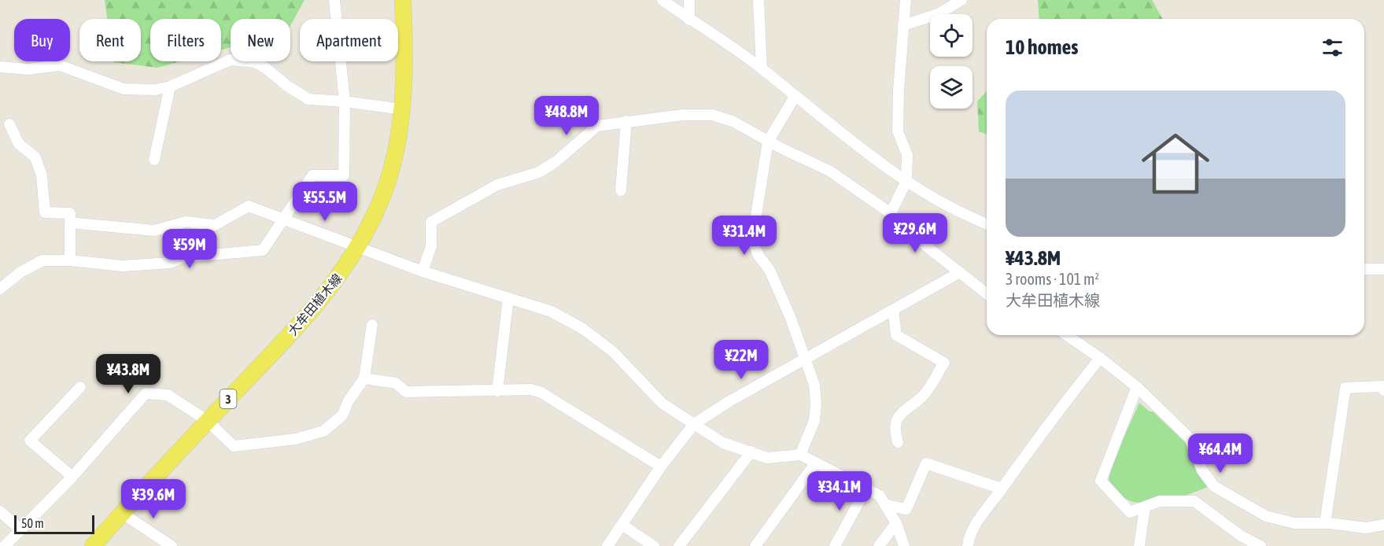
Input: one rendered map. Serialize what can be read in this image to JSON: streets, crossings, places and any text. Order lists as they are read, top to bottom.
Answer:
{
  "streets": {
    "main road": ["大牟田植木線", "3"]
  },
  "scale_bar": "50 m",
  "page": {
    "chip": [
      "Buy",
      "Rent",
      "Filters",
      "New",
      "Apartment"
    ],
    "heading": "10 homes",
    "list": [
      {
        "name": "¥43.8M",
        "note": "3 rooms · 101 m² · 大牟田植木線"
      }
    ],
    "price": [
      "¥48.8M",
      "¥55.5M",
      "¥29.6M",
      "¥31.4M",
      "¥59M",
      "¥22M",
      "¥43.8M",
      "¥64.4M",
      "¥34.1M",
      "¥39.6M"
    ],
    "scale": "50 m"
  }
}
